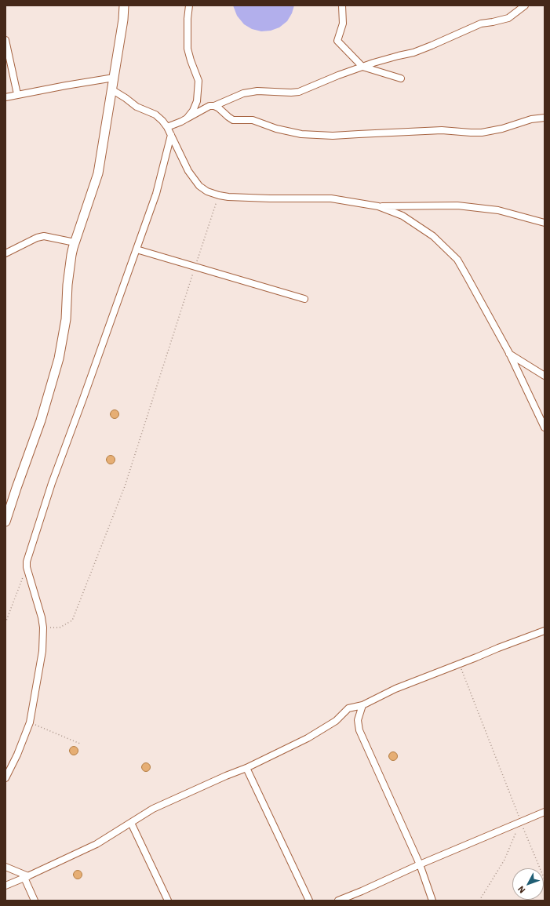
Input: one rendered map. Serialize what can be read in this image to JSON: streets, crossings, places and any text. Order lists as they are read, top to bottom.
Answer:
{
  "north": "bottom left"
}
